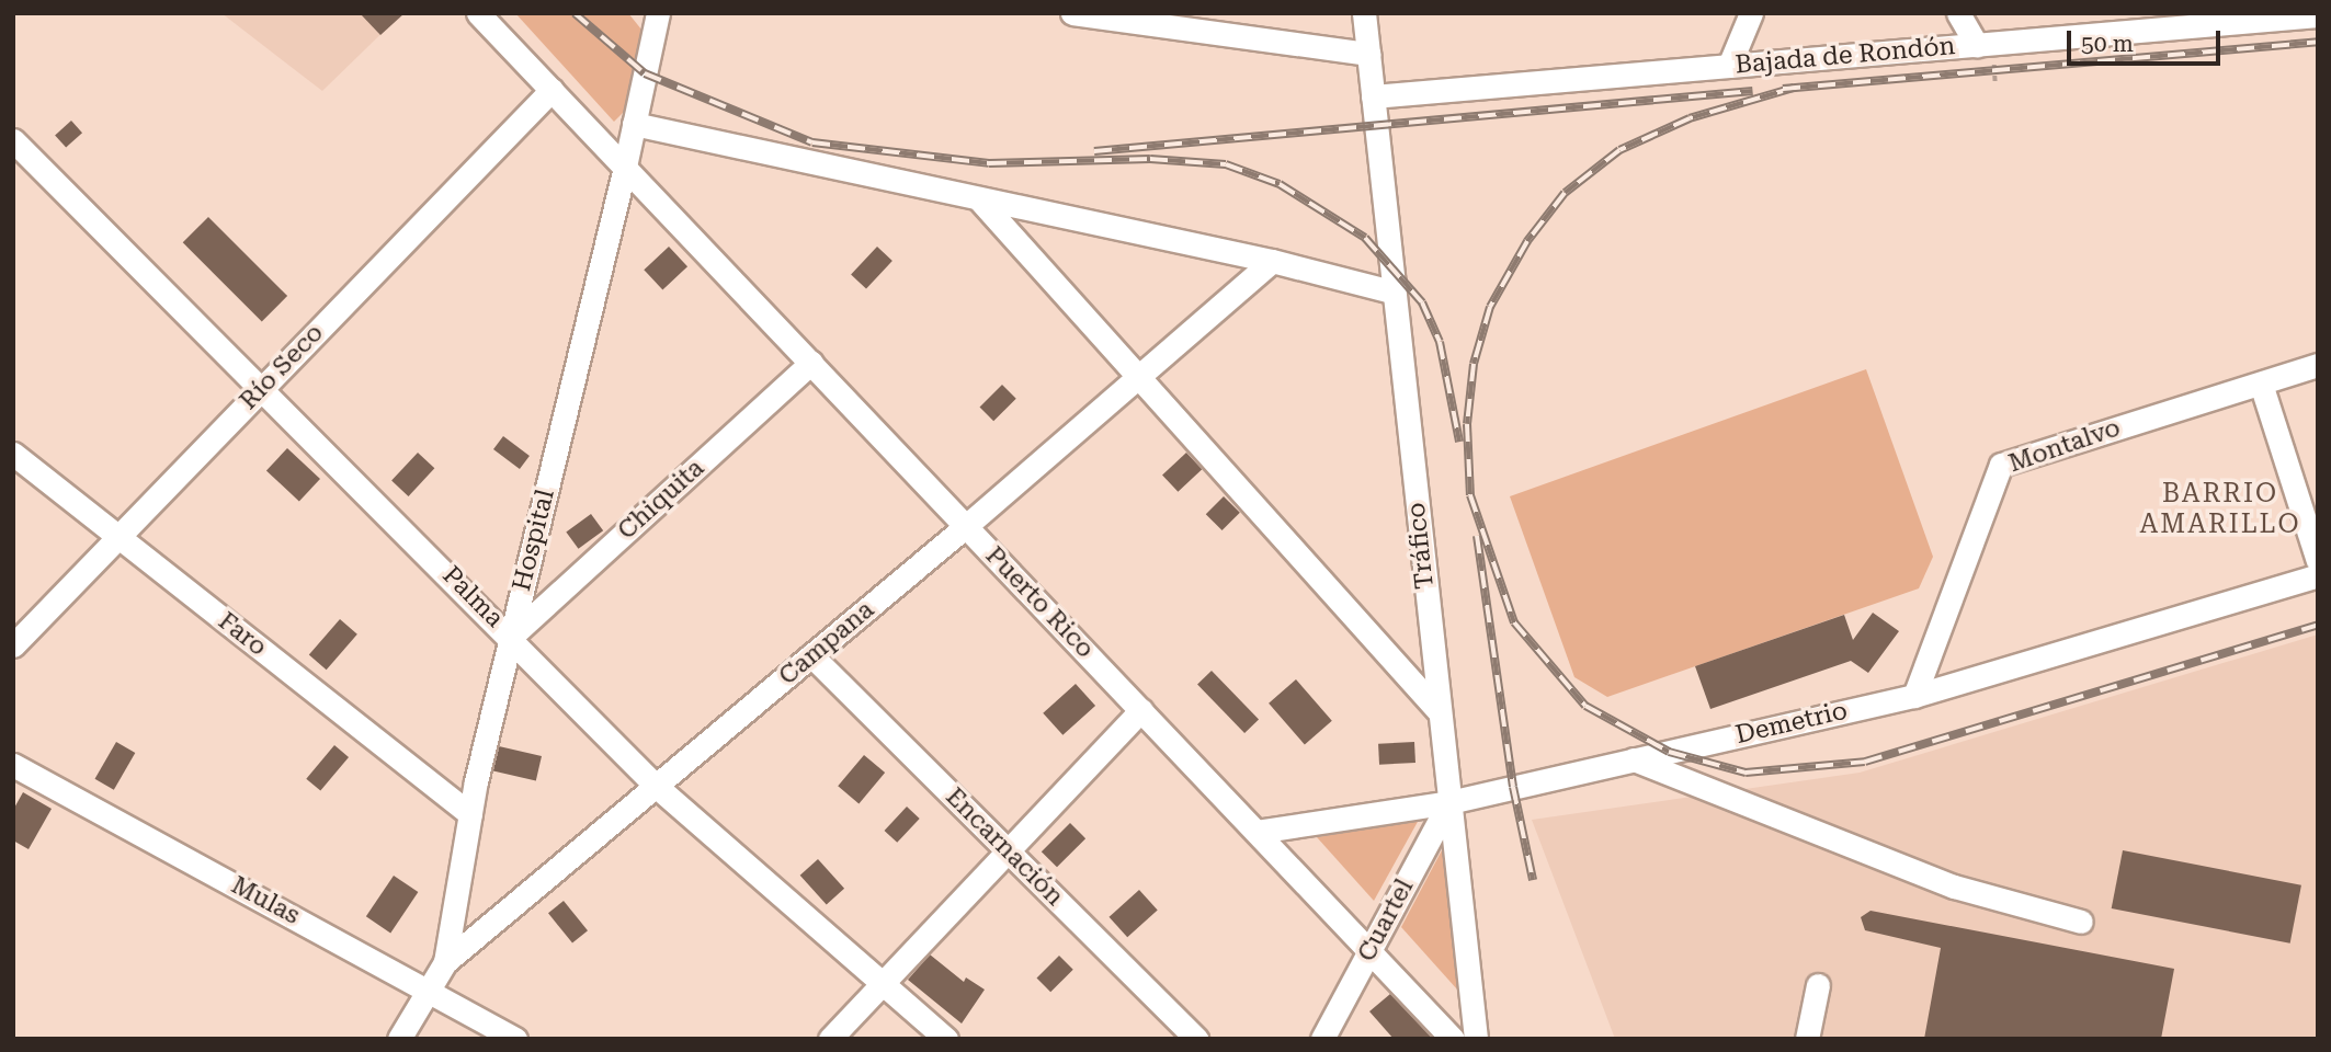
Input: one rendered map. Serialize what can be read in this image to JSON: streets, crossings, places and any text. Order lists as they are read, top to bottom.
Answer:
{
  "streets": {
    "street": [
      "Bajada de Rondón",
      "Río Seco",
      "Montalvo",
      "Chiquita",
      "Hospital",
      "Tráfico",
      "Palma",
      "Puerto Rico",
      "Faro",
      "Campana",
      "Demetrio",
      "Encarnación",
      "Mulas",
      "Cuartel"
    ]
  },
  "crossings": [
    ["Bajada de Rondón", "Tráfico"],
    ["Río Seco", "Palma"],
    ["Río Seco", "Puerto Rico"],
    ["Río Seco", "Faro"],
    ["Montalvo", "Demetrio"],
    ["Chiquita", "Hospital"],
    ["Chiquita", "Palma"],
    ["Chiquita", "Puerto Rico"],
    ["Hospital", "Palma"],
    ["Hospital", "Puerto Rico"],
    ["Hospital", "Faro"],
    ["Hospital", "Campana"],
    ["Tráfico", "Demetrio"],
    ["Tráfico", "Cuartel"],
    ["Palma", "Campana"],
    ["Puerto Rico", "Campana"],
    ["Puerto Rico", "Demetrio"],
    ["Puerto Rico", "Cuartel"],
    ["Campana", "Encarnación"],
    ["Campana", "Mulas"],
    ["Demetrio", "Cuartel"]
  ],
  "districts": ["BARRIO AMARILLO"],
  "scale_bar": "50 m"
}
